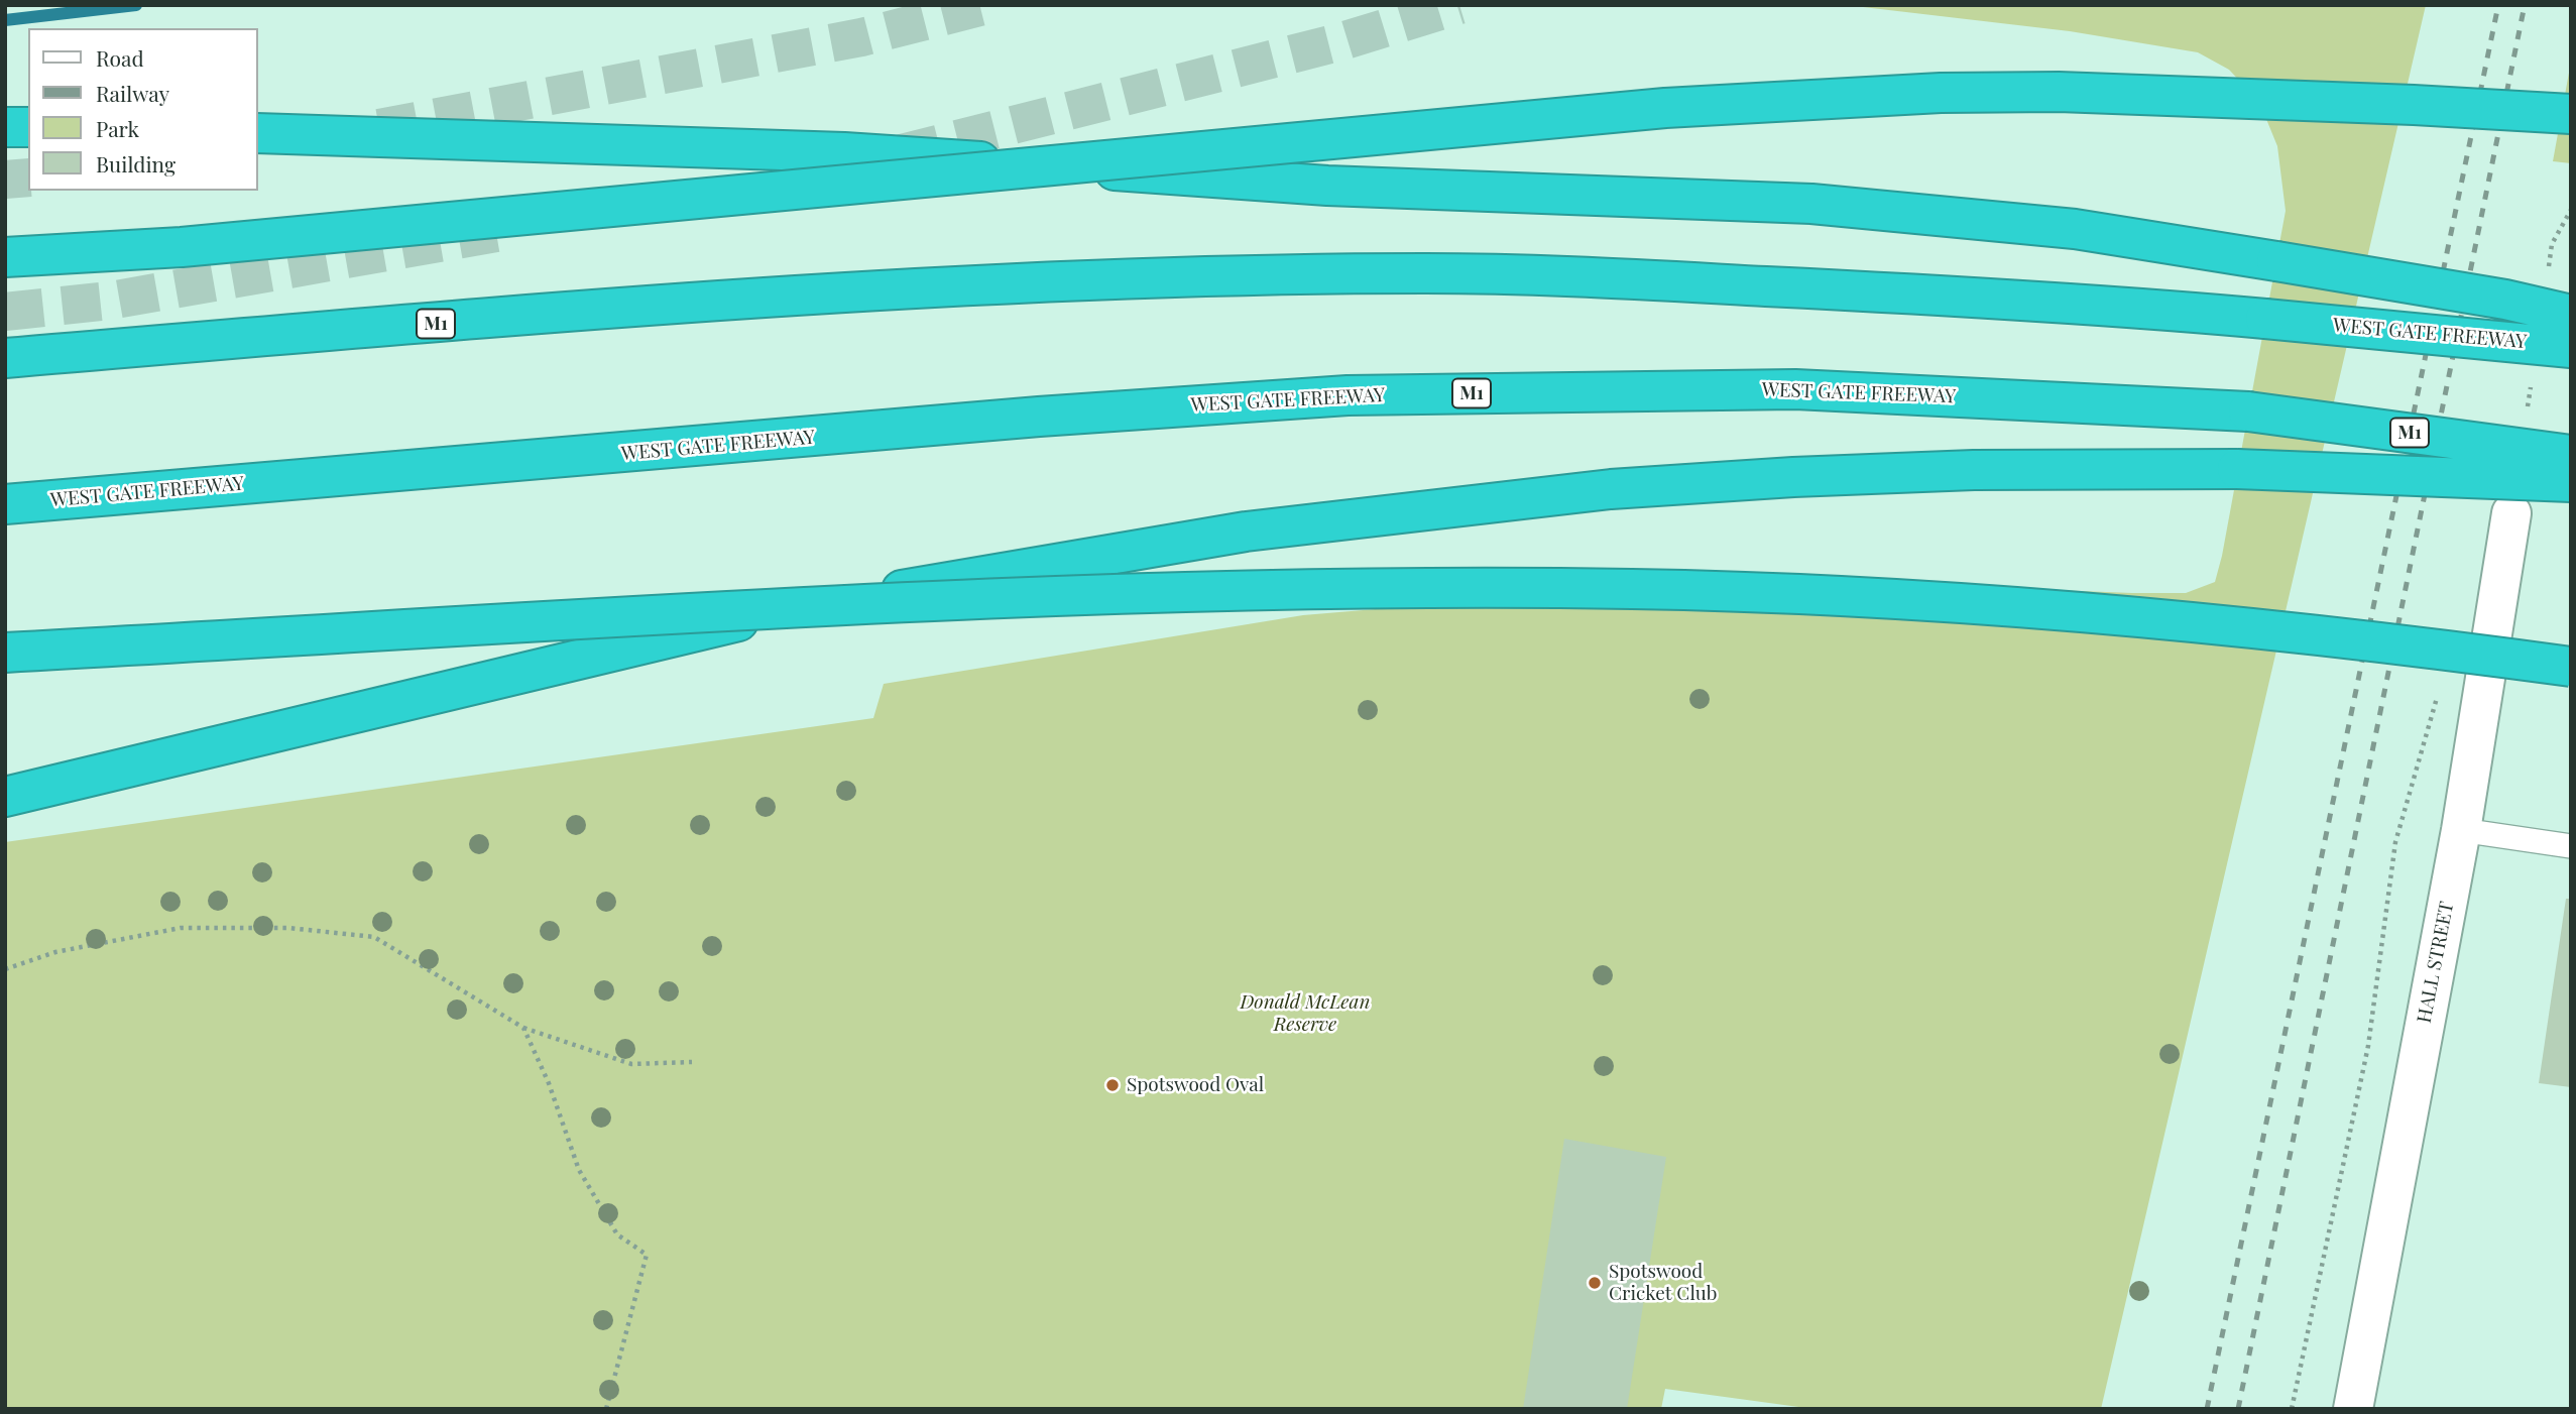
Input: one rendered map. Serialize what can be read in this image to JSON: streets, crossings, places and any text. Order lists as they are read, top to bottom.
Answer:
{
  "streets": {
    "highway": ["M1", "WEST GATE FREEWAY"],
    "street": ["HALL STREET"]
  },
  "parks": ["Donald McLean Reserve"],
  "places": ["Spotswood Oval", "Spotswood Cricket Club"],
  "legend": [
    "Road",
    "Railway",
    "Park",
    "Building"
  ]
}
